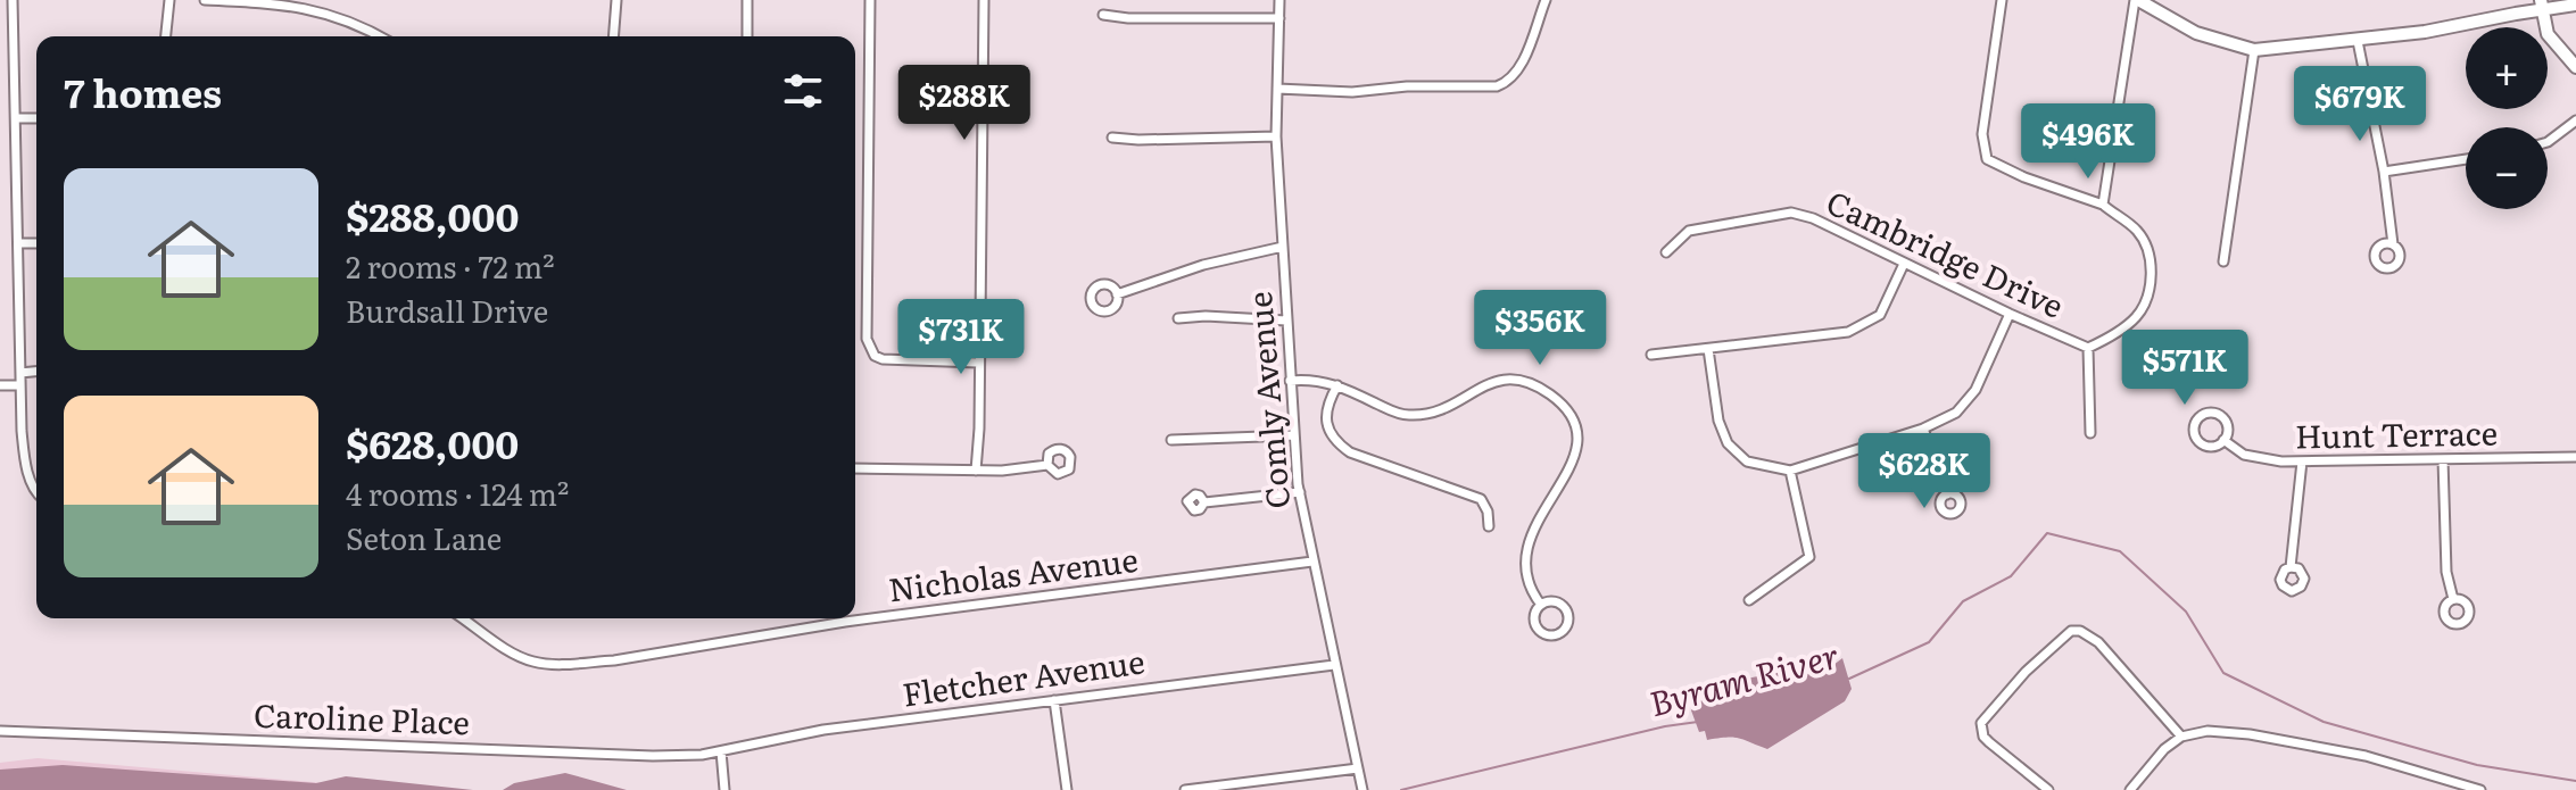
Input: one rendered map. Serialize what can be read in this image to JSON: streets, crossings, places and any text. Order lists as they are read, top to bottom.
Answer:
{
  "streets": {
    "street": [
      "Cambridge Drive",
      "Comly Avenue",
      "Hunt Terrace",
      "Nicholas Avenue",
      "Fletcher Avenue",
      "Caroline Place"
    ]
  },
  "crossings": [
    ["Comly Avenue", "Nicholas Avenue"],
    ["Comly Avenue", "Fletcher Avenue"],
    ["Fletcher Avenue", "Caroline Place"]
  ],
  "water": ["Byram River"],
  "page": {
    "map_buttons": ["+", "−"],
    "heading": "7 homes",
    "price": [
      "$288K",
      "$679K",
      "$496K",
      "$356K",
      "$731K",
      "$571K",
      "$628K"
    ],
    "list": [
      {
        "name": "$288,000",
        "note": "2 rooms · 72 m² · Burdsall Drive"
      },
      {
        "name": "$628,000",
        "note": "4 rooms · 124 m² · Seton Lane"
      }
    ]
  }
}
